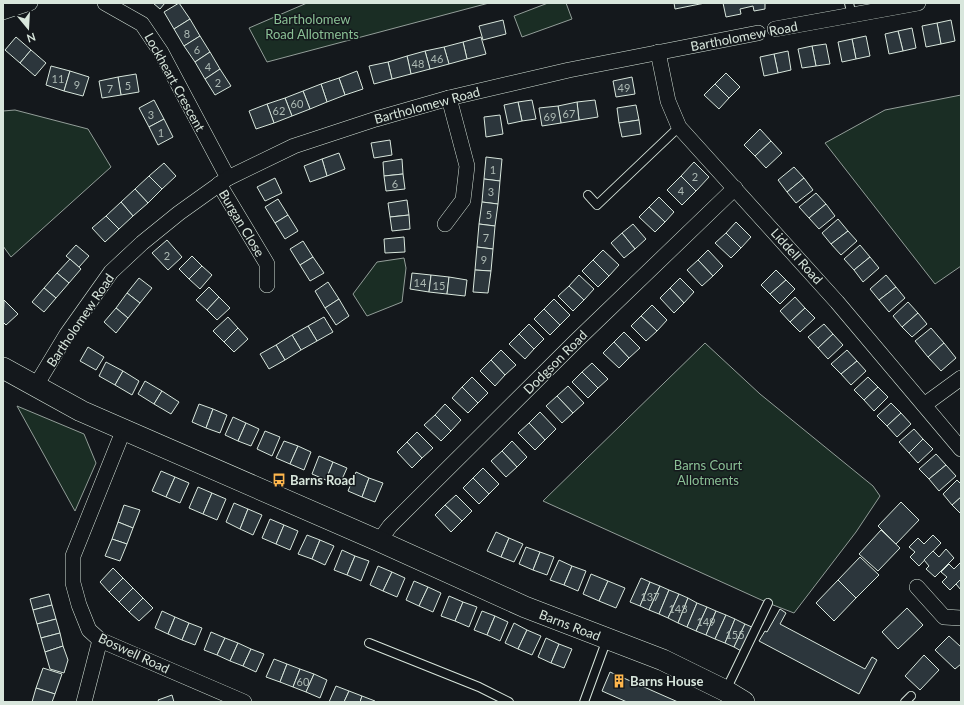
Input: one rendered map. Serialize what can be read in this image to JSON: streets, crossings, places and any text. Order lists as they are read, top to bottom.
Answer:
{
  "streets": {
    "street": [
      "Bartholomew Road",
      "Lockheart Crescent",
      "Burgan Close",
      "Liddell Road",
      "Dodgson Road",
      "Barns Road",
      "Boswell Road"
    ]
  },
  "crossings": [
    ["Bartholomew Road", "Lockheart Crescent"],
    ["Bartholomew Road", "Burgan Close"],
    ["Bartholomew Road", "Liddell Road"],
    ["Bartholomew Road", "Barns Road"],
    ["Lockheart Crescent", "Burgan Close"],
    ["Liddell Road", "Dodgson Road"],
    ["Dodgson Road", "Barns Road"],
    ["Barns Road", "Boswell Road"]
  ],
  "parks": ["Bartholomew Road Allotments", "Barns Court Allotments"],
  "places": {
    "bus stop": ["Barns Road"],
    "building": ["Barns House"]
  },
  "house_numbers": [
    "8",
    "6",
    "46",
    "48",
    "4",
    "11",
    "2",
    "9",
    "5",
    "49",
    "7",
    "60",
    "62",
    "67",
    "3",
    "69",
    "1",
    "1",
    "2",
    "6",
    "4",
    "3",
    "5",
    "7",
    "2",
    "9",
    "14",
    "15",
    "137",
    "143",
    "149",
    "155",
    "60"
  ],
  "north": "bottom"
}
